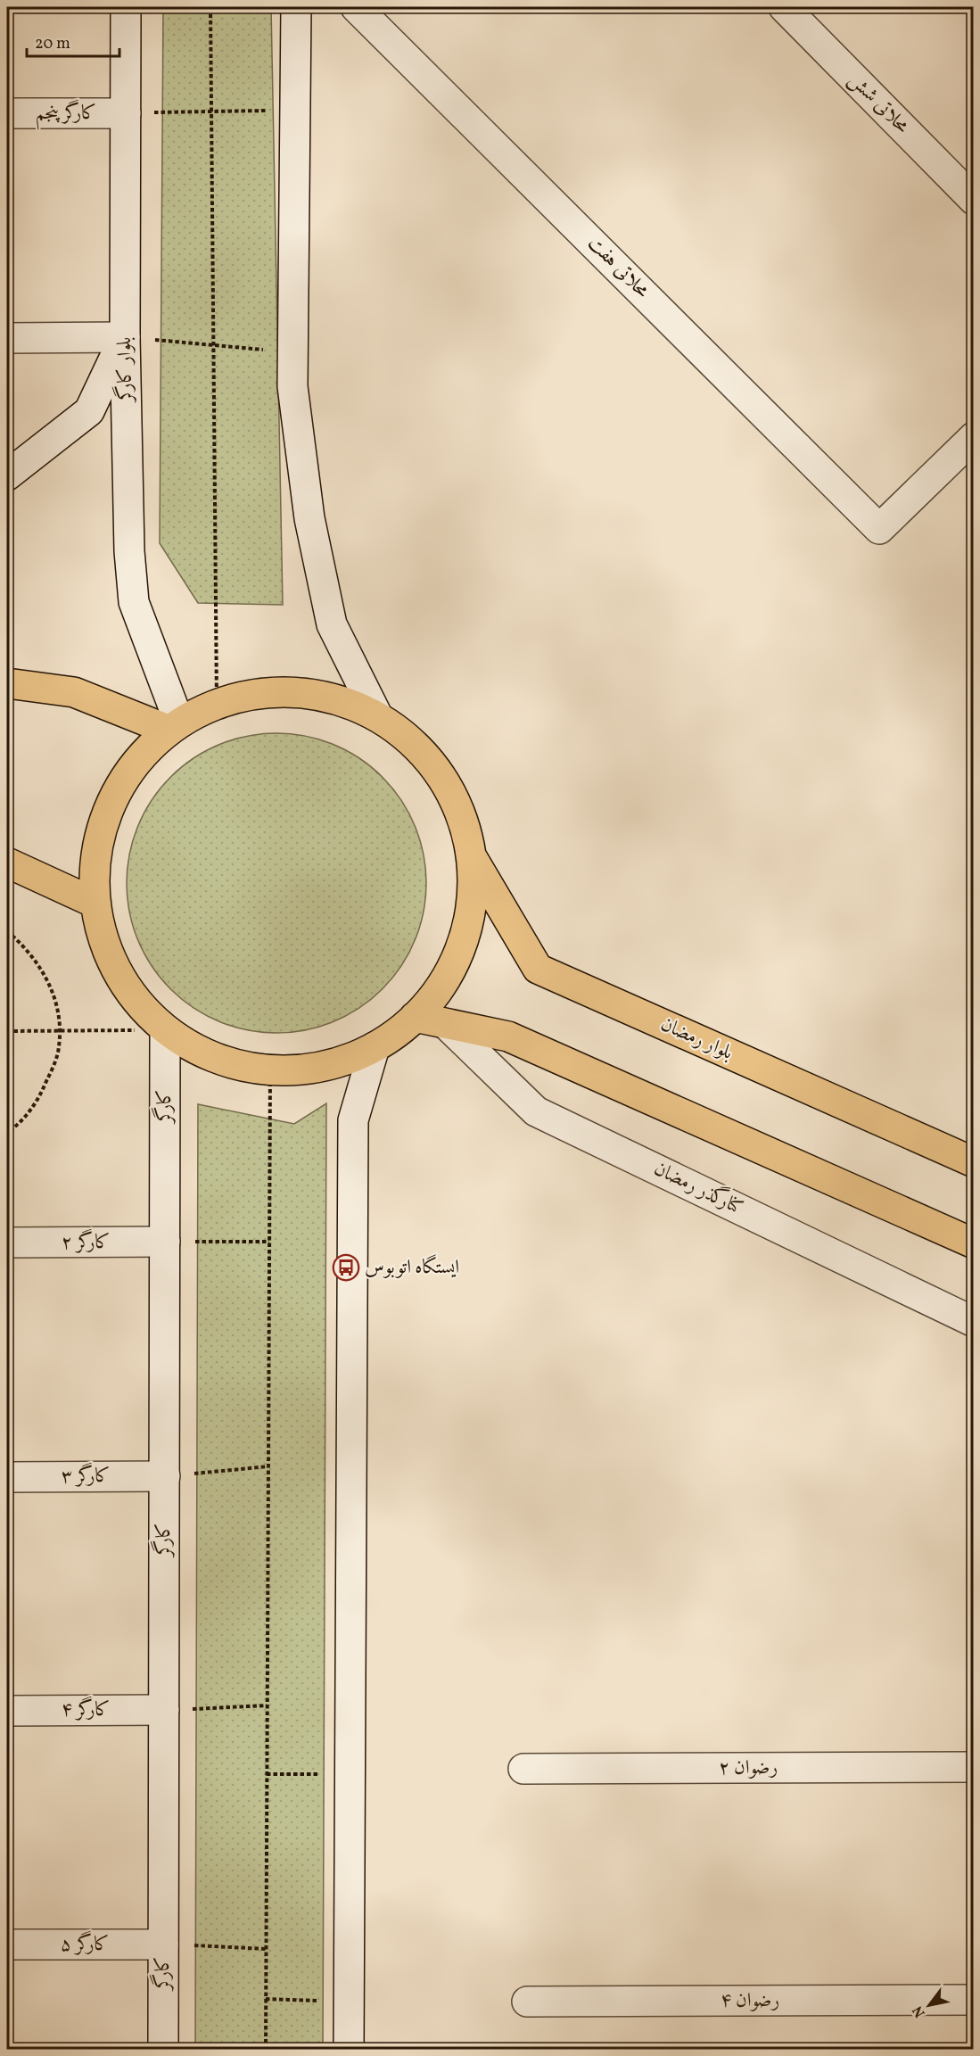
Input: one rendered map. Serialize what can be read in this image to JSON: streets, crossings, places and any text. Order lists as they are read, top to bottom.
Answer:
{
  "streets": {
    "main road": ["بلوار رمضان"],
    "street": [
      "محلاتی شش",
      "کارگر پنجم",
      "محلاتی هفت",
      "بلوار کارگر",
      "کارگر",
      "کنارگذر رمضان",
      "کارگر ۲",
      "کارگر ۳",
      "کارگر ۴",
      "رضوان ۲",
      "کارگر ۵",
      "رضوان ۴"
    ]
  },
  "crossings": [
    ["کارگر پنجم", "بلوار کارگر"],
    ["کارگر", "کارگر ۲"],
    ["کارگر", "کارگر ۳"],
    ["کارگر", "کارگر ۴"],
    ["کارگر", "کارگر ۵"]
  ],
  "places": {
    "bus stop": ["ایستگاه اتوبوس"]
  },
  "scale_bar": "20 m",
  "north": "bottom left"
}
